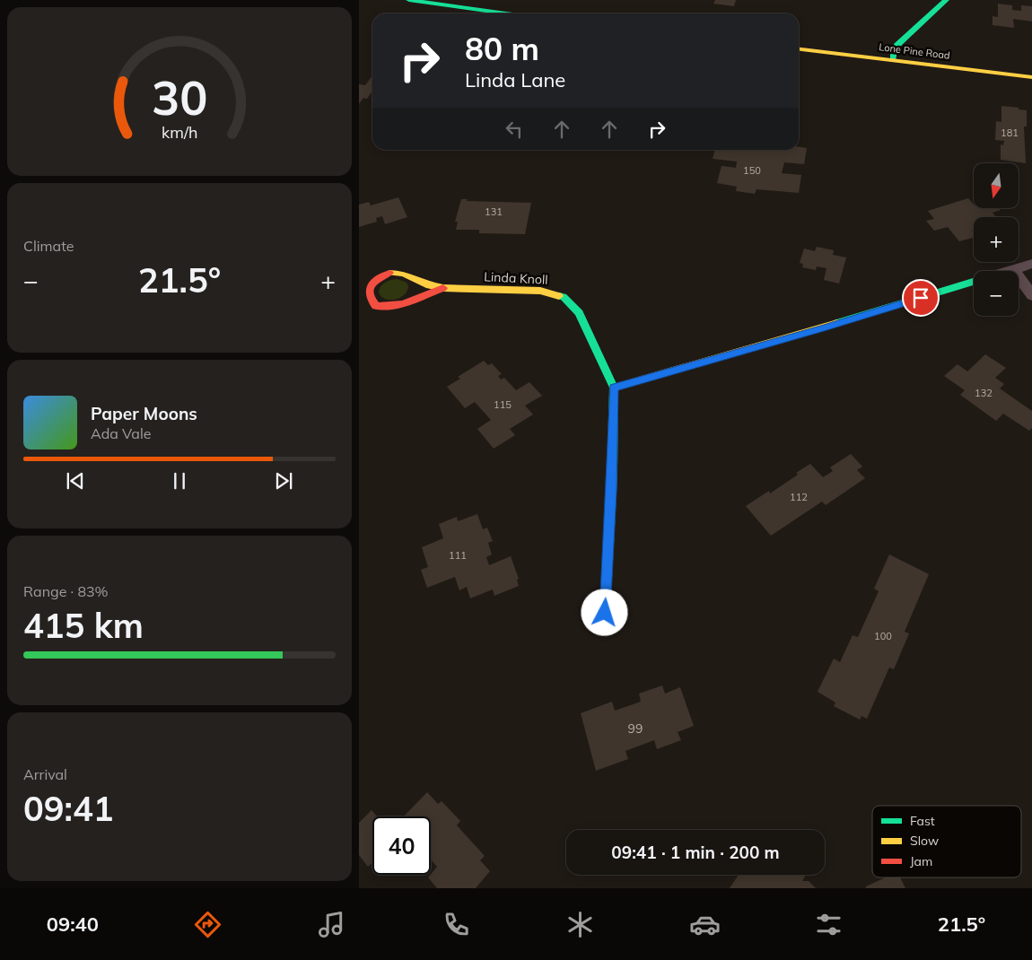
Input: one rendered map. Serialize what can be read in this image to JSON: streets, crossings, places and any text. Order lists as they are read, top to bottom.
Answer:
{
  "streets": {
    "street": ["Lone Pine Road", "Linda Knoll"]
  },
  "house_numbers": [
    "181",
    "150",
    "131",
    "132",
    "115",
    "112",
    "111",
    "100",
    "99"
  ],
  "legend": ["Fast", "Slow", "Jam"],
  "north": "bottom",
  "page": {
    "turn": ["80 m", "Linda Lane"],
    "map_buttons": ["+", "−"],
    "tile": [
      "Climate",
      ["Range · 83%", "415 km"],
      ["Arrival", "09:41"]
    ],
    "heat": ["−", "21.5°", "+"],
    "song": ["Paper Moons", "Ada Vale"],
    "limit": "40",
    "trip": "09:41 · 1 min · 200 m",
    "tabs": ["09:40", "21.5°"],
    "gauge": ["30", "km/h"]
  }
}
